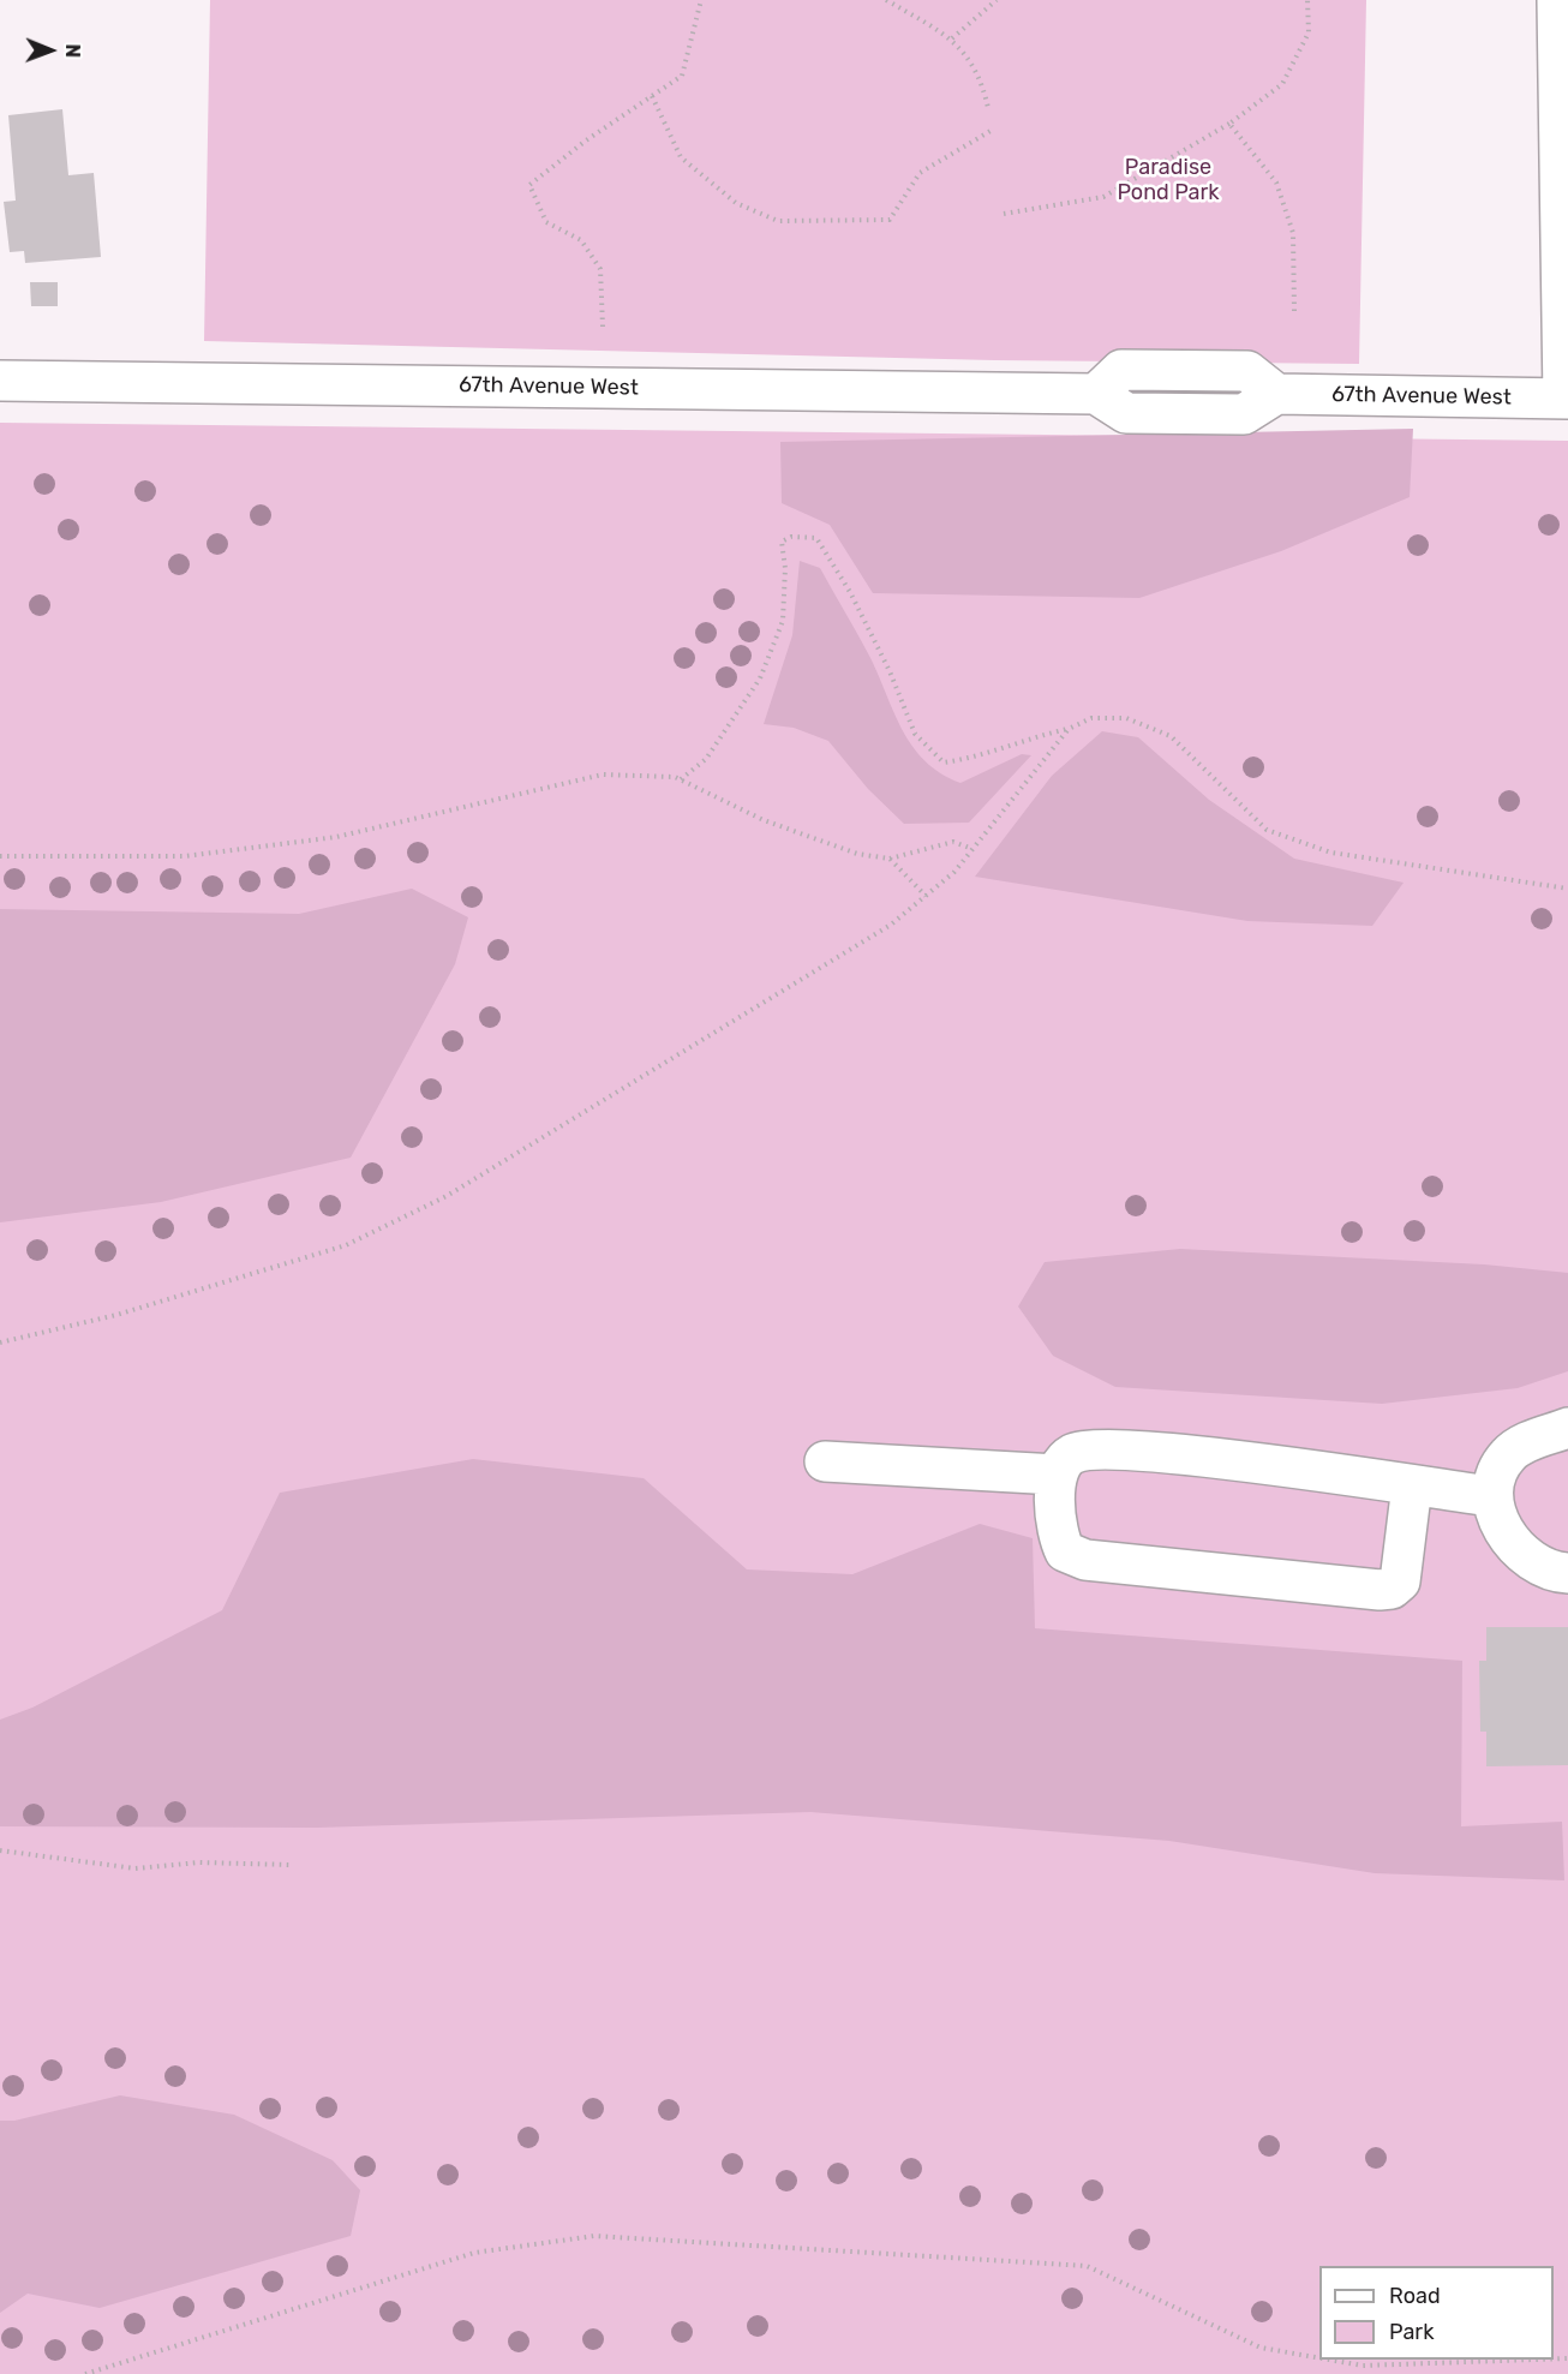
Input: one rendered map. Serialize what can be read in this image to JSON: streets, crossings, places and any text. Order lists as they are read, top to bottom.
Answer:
{
  "streets": {
    "street": ["67th Avenue West"]
  },
  "parks": ["Paradise Pond Park"],
  "legend": ["Road", "Park"],
  "north": "right"
}
